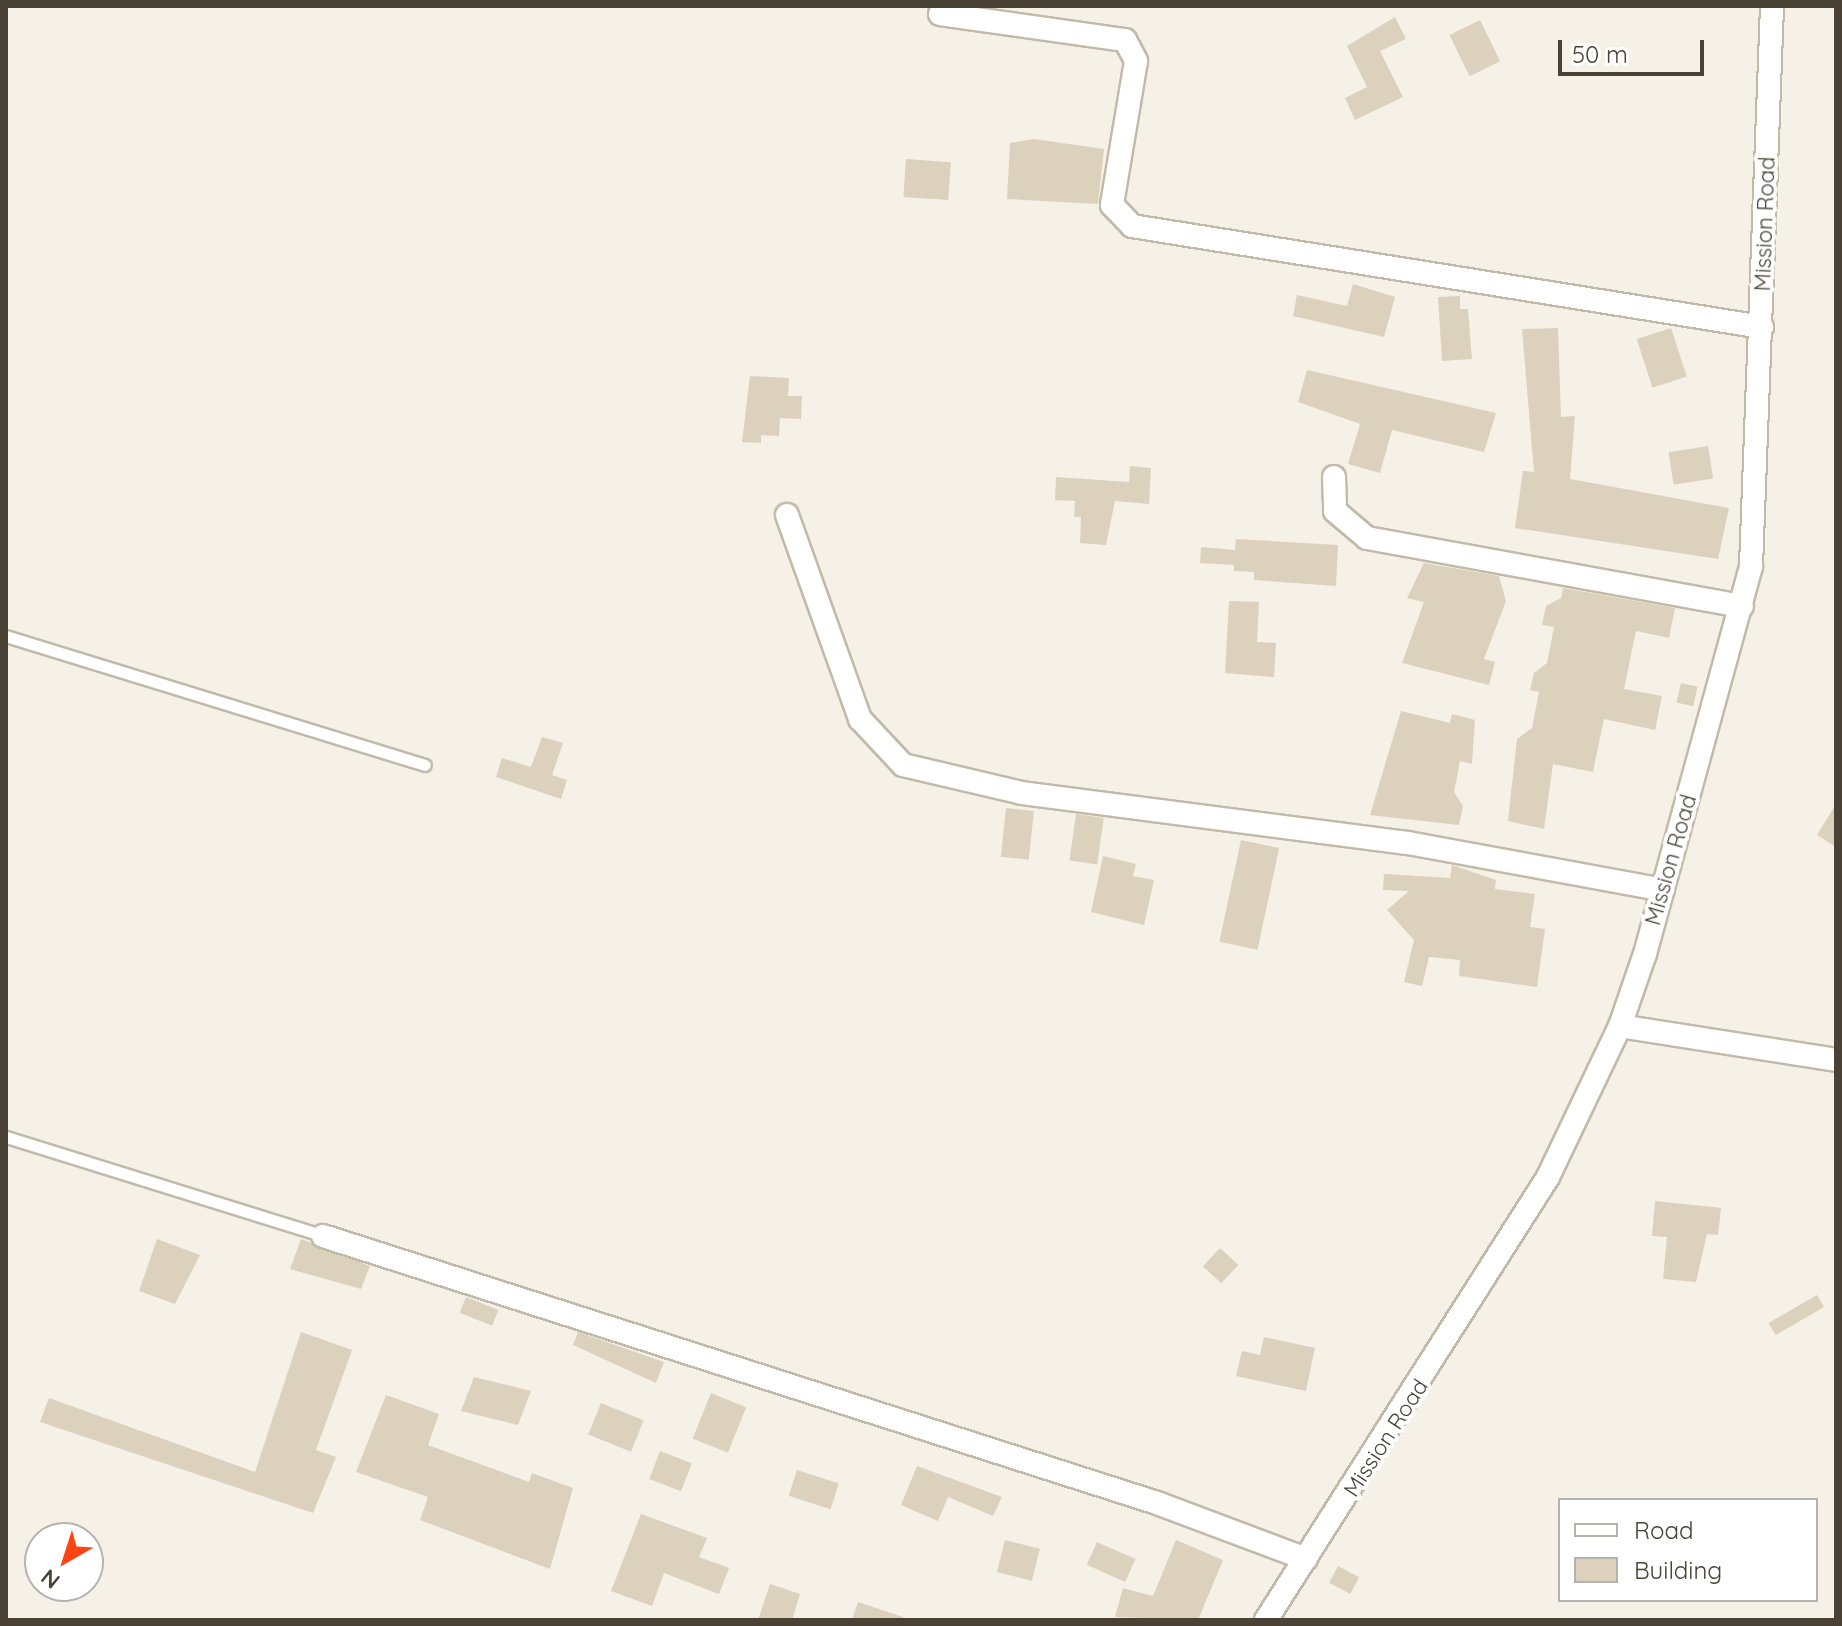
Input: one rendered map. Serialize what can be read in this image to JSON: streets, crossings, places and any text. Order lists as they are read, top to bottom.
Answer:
{
  "streets": {
    "street": ["Mission Road"]
  },
  "legend": ["Road", "Building"],
  "scale_bar": "50 m",
  "north": "bottom left"
}
